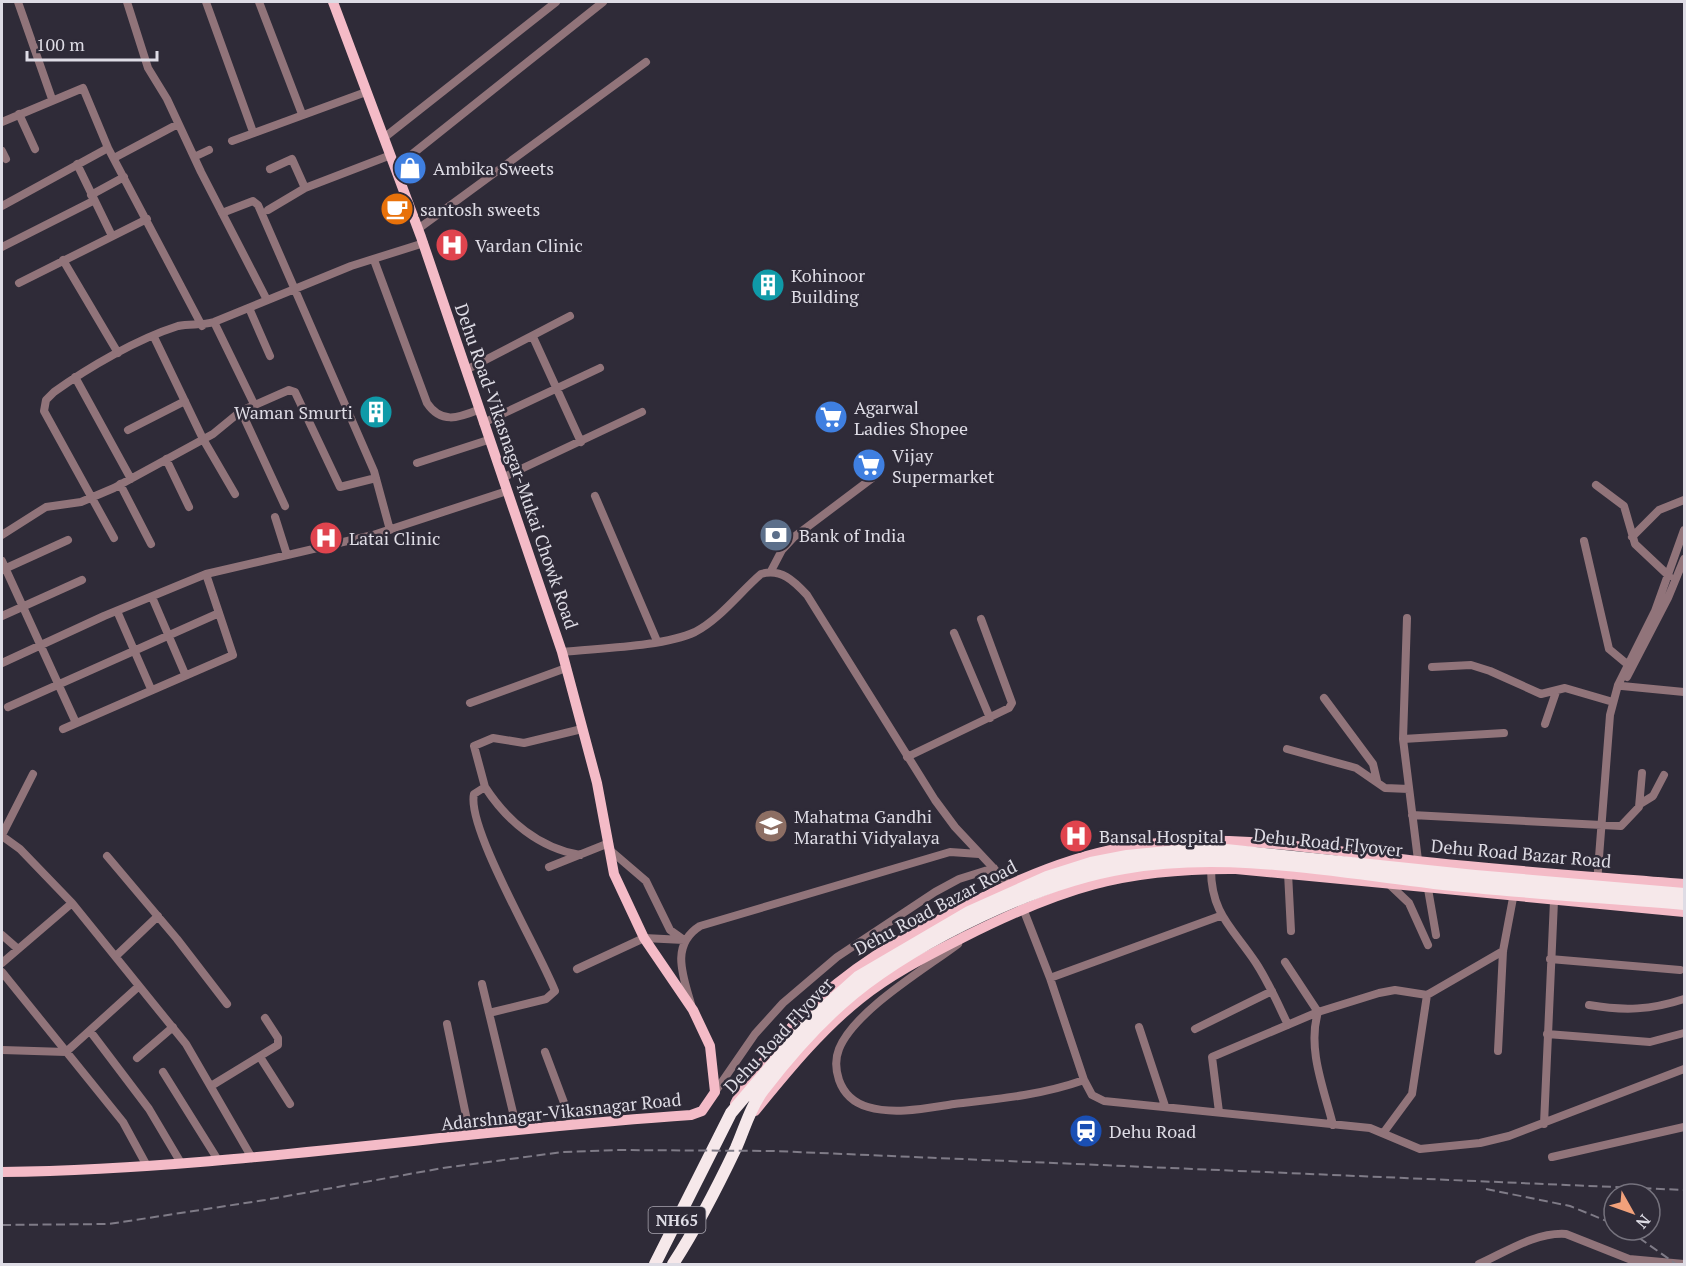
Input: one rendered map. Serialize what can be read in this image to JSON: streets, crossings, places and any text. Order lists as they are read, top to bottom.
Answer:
{
  "streets": {
    "highway": ["Dehu Road Flyover", "NH65"],
    "main road": ["Dehu Road-Vikasnagar-Mukai Chowk Road", "Dehu Road Bazar Road", "Adarshnagar-Vikasnagar Road"]
  },
  "crossings": [
    ["Dehu Road Flyover", "Dehu Road Bazar Road"],
    ["Dehu Road Flyover", "NH65"],
    ["Dehu Road Bazar Road", "NH65"]
  ],
  "places": {
    "shop": ["Ambika Sweets"],
    "cafe": ["santosh sweets"],
    "hospital": ["Vardan Clinic", "Latai Clinic", "Bansal Hospital"],
    "building": ["Kohinoor Building", "Waman Smurti"],
    "supermarket": ["Agarwal Ladies Shopee", "Vijay Supermarket"],
    "bank": ["Bank of India"],
    "school or university": ["Mahatma Gandhi Marathi Vidyalaya"],
    "station": ["Dehu Road"]
  },
  "scale_bar": "100 m",
  "north": "bottom right"
}
